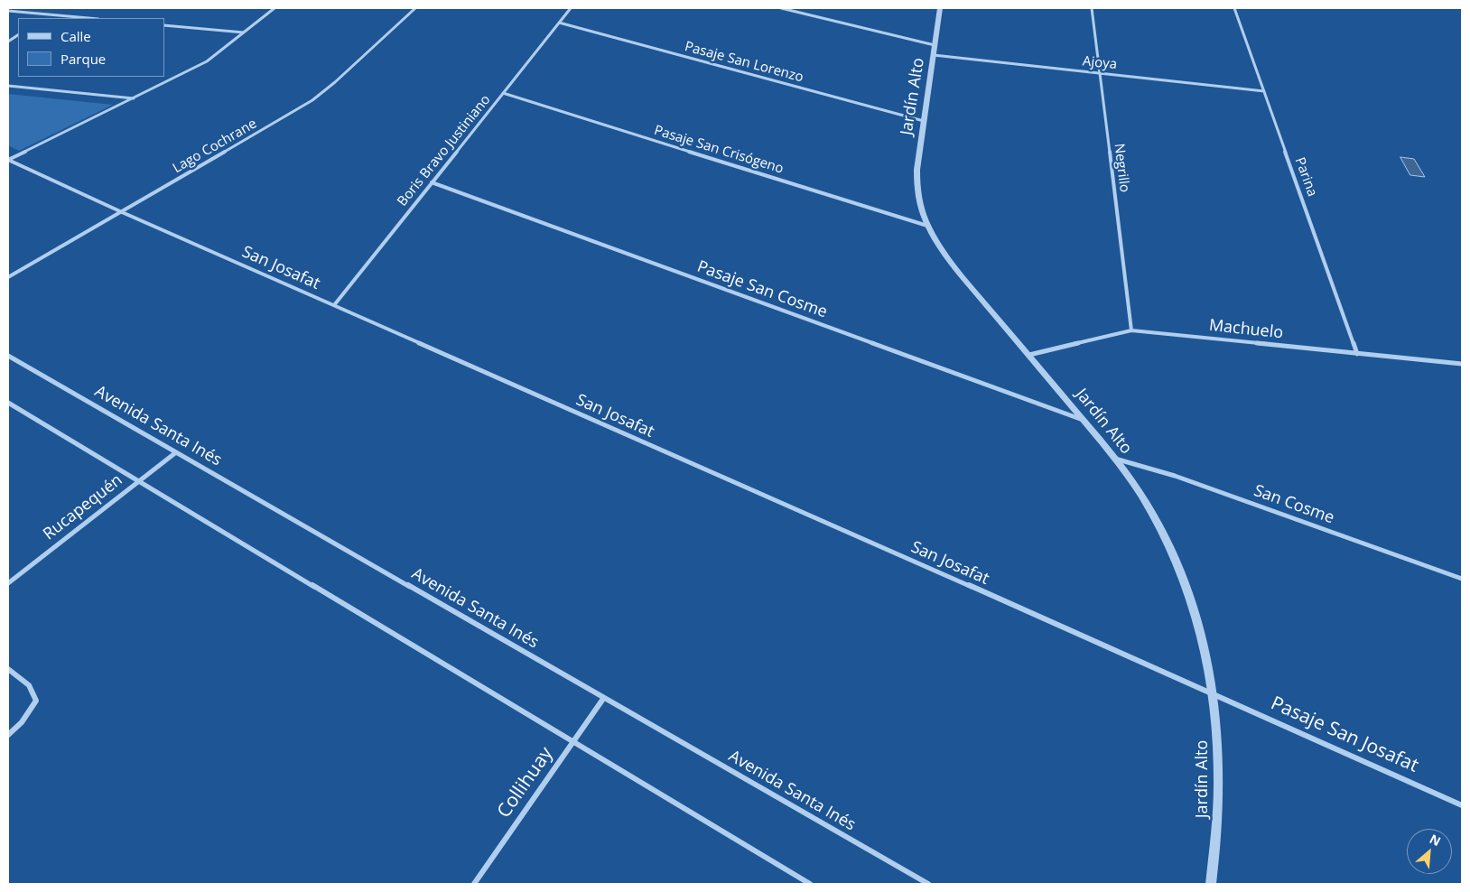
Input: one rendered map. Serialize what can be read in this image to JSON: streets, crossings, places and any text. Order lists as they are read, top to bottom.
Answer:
{
  "streets": {
    "street": [
      "Pasaje San Lorenzo",
      "Ajoya",
      "Jardín Alto",
      "Lago Cochrane",
      "Pasaje San Crisógeno",
      "Boris Bravo Justiniano",
      "Negrillo",
      "Parina",
      "San Josafat",
      "Pasaje San Cosme",
      "Machuelo",
      "Avenida Santa Inés",
      "San Cosme",
      "Rucapequén",
      "Pasaje San Josafat",
      "Collihuay"
    ]
  },
  "crossings": [
    ["Pasaje San Lorenzo", "Jardín Alto"],
    ["Pasaje San Lorenzo", "Boris Bravo Justiniano"],
    ["Ajoya", "Jardín Alto"],
    ["Ajoya", "Negrillo"],
    ["Ajoya", "Parina"],
    ["Jardín Alto", "Pasaje San Crisógeno"],
    ["Jardín Alto", "San Josafat"],
    ["Jardín Alto", "Pasaje San Cosme"],
    ["Jardín Alto", "Machuelo"],
    ["Jardín Alto", "San Cosme"],
    ["Jardín Alto", "Pasaje San Josafat"],
    ["Lago Cochrane", "San Josafat"],
    ["Pasaje San Crisógeno", "Boris Bravo Justiniano"],
    ["Boris Bravo Justiniano", "San Josafat"],
    ["Boris Bravo Justiniano", "Pasaje San Cosme"],
    ["Negrillo", "Machuelo"],
    ["Parina", "Machuelo"],
    ["San Josafat", "Pasaje San Josafat"],
    ["Avenida Santa Inés", "Rucapequén"],
    ["Avenida Santa Inés", "Collihuay"]
  ],
  "legend": ["Calle", "Parque"],
  "north": "top right"
}
